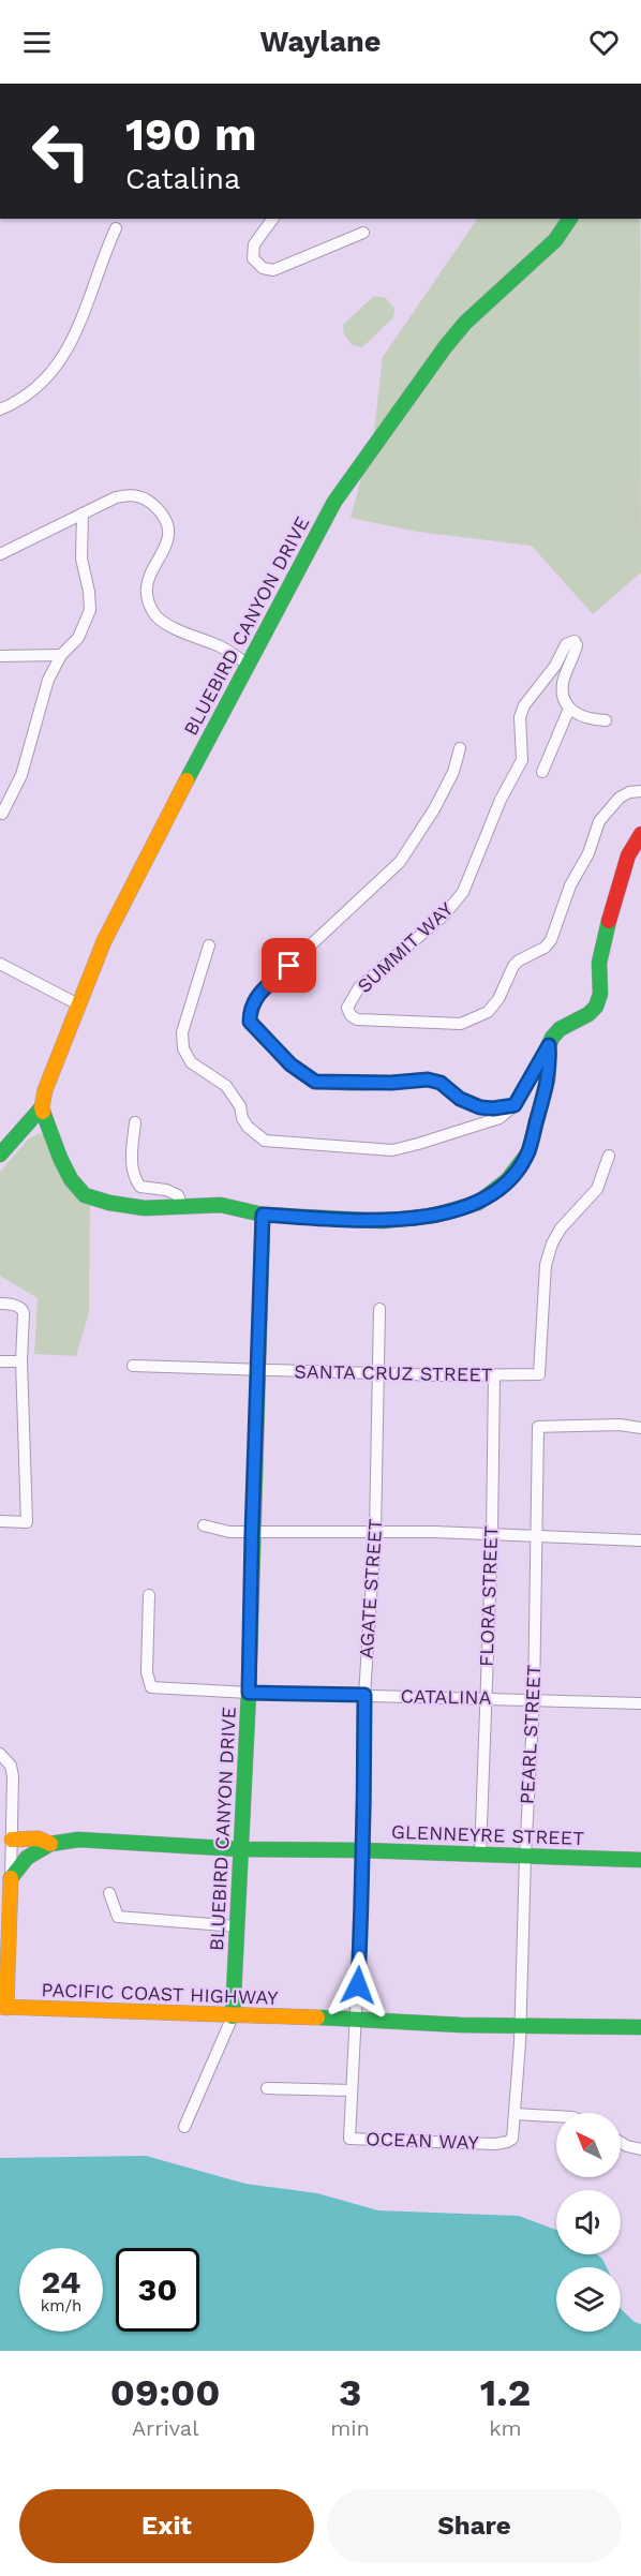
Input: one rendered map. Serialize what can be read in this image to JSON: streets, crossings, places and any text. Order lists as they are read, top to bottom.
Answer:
{
  "streets": {
    "main road": ["BLUEBIRD CANYON DRIVE", "GLENNEYRE STREET", "PACIFIC COAST HIGHWAY"],
    "street": [
      "SUMMIT WAY",
      "SANTA CRUZ STREET",
      "AGATE STREET",
      "FLORA STREET",
      "CATALINA",
      "PEARL STREET",
      "OCEAN WAY"
    ]
  },
  "crossings": [
    ["BLUEBIRD CANYON DRIVE", "SANTA CRUZ STREET"],
    ["BLUEBIRD CANYON DRIVE", "CATALINA"],
    ["BLUEBIRD CANYON DRIVE", "GLENNEYRE STREET"],
    ["BLUEBIRD CANYON DRIVE", "PACIFIC COAST HIGHWAY"],
    ["SANTA CRUZ STREET", "AGATE STREET"],
    ["SANTA CRUZ STREET", "FLORA STREET"],
    ["AGATE STREET", "CATALINA"],
    ["AGATE STREET", "GLENNEYRE STREET"],
    ["AGATE STREET", "PACIFIC COAST HIGHWAY"],
    ["AGATE STREET", "OCEAN WAY"],
    ["FLORA STREET", "CATALINA"],
    ["FLORA STREET", "GLENNEYRE STREET"],
    ["CATALINA", "PEARL STREET"],
    ["PEARL STREET", "GLENNEYRE STREET"],
    ["PEARL STREET", "PACIFIC COAST HIGHWAY"],
    ["PEARL STREET", "OCEAN WAY"]
  ],
  "north": "top left",
  "page": {
    "header": "Waylane",
    "turn": ["190 m", "Catalina"],
    "speed": "24 km/h",
    "limit": "30",
    "eta": [
      "09:00",
      "Arrival",
      "3",
      "min",
      "1.2",
      "km"
    ],
    "buttons": ["Exit", "Share"]
  }
}
